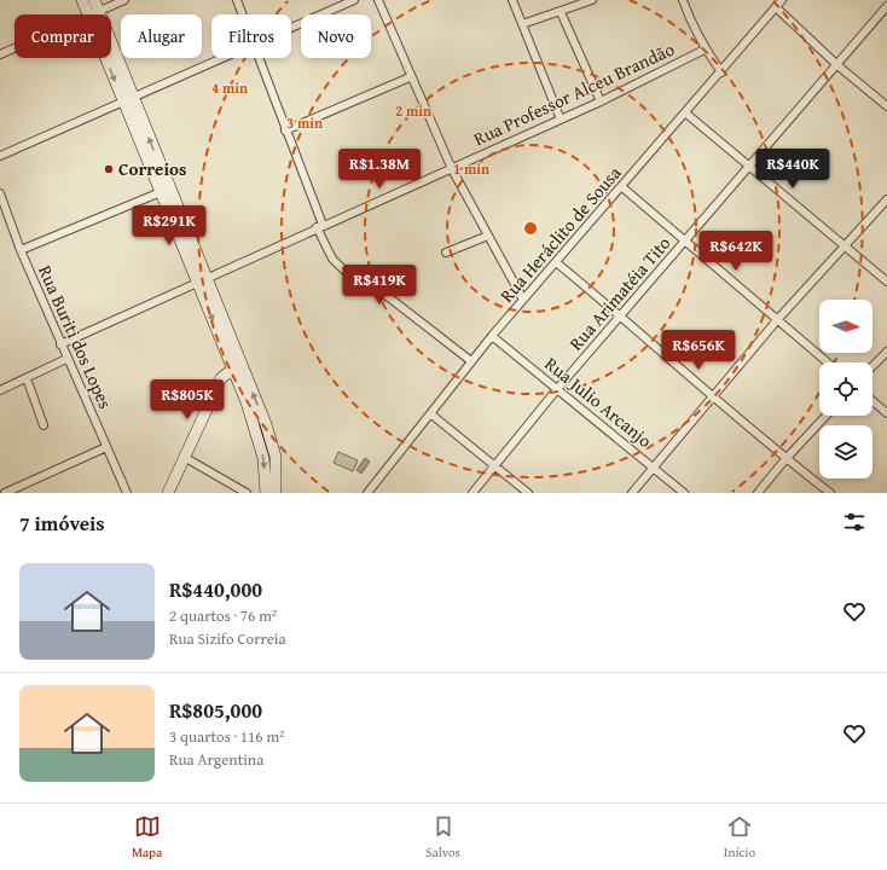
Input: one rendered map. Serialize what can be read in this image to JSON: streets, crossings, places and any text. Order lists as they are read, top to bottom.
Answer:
{
  "streets": {
    "street": [
      "Rua Professor Alceu Brandão",
      "Rua Heráclito de Sousa",
      "Rua Arimatéia Tito",
      "Rua Buriti dos Lopes",
      "Rua Julio Arcanjo"
    ]
  },
  "crossings": [
    ["Rua Professor Alceu Brandão", "Rua Buriti dos Lopes"],
    ["Rua Heráclito de Sousa", "Rua Julio Arcanjo"],
    ["Rua Arimatéia Tito", "Rua Julio Arcanjo"]
  ],
  "places": ["Correios"],
  "north": "right",
  "page": {
    "chip": [
      "Comprar",
      "Alugar",
      "Filtros",
      "Novo"
    ],
    "price": [
      "R$1.38M",
      "R$440K",
      "R$291K",
      "R$642K",
      "R$419K",
      "R$656K",
      "R$805K"
    ],
    "heading": "7 imóveis",
    "list": [
      {
        "name": "R$440,000",
        "note": "2 quartos · 76 m² · Rua Sizifo Correia"
      },
      {
        "name": "R$805,000",
        "note": "3 quartos · 116 m² · Rua Argentina"
      }
    ],
    "tabs": ["Mapa", "Salvos", "Início"]
  },
  "rings": [
    "4 min",
    "2 min",
    "3 min",
    "1 min"
  ]
}
